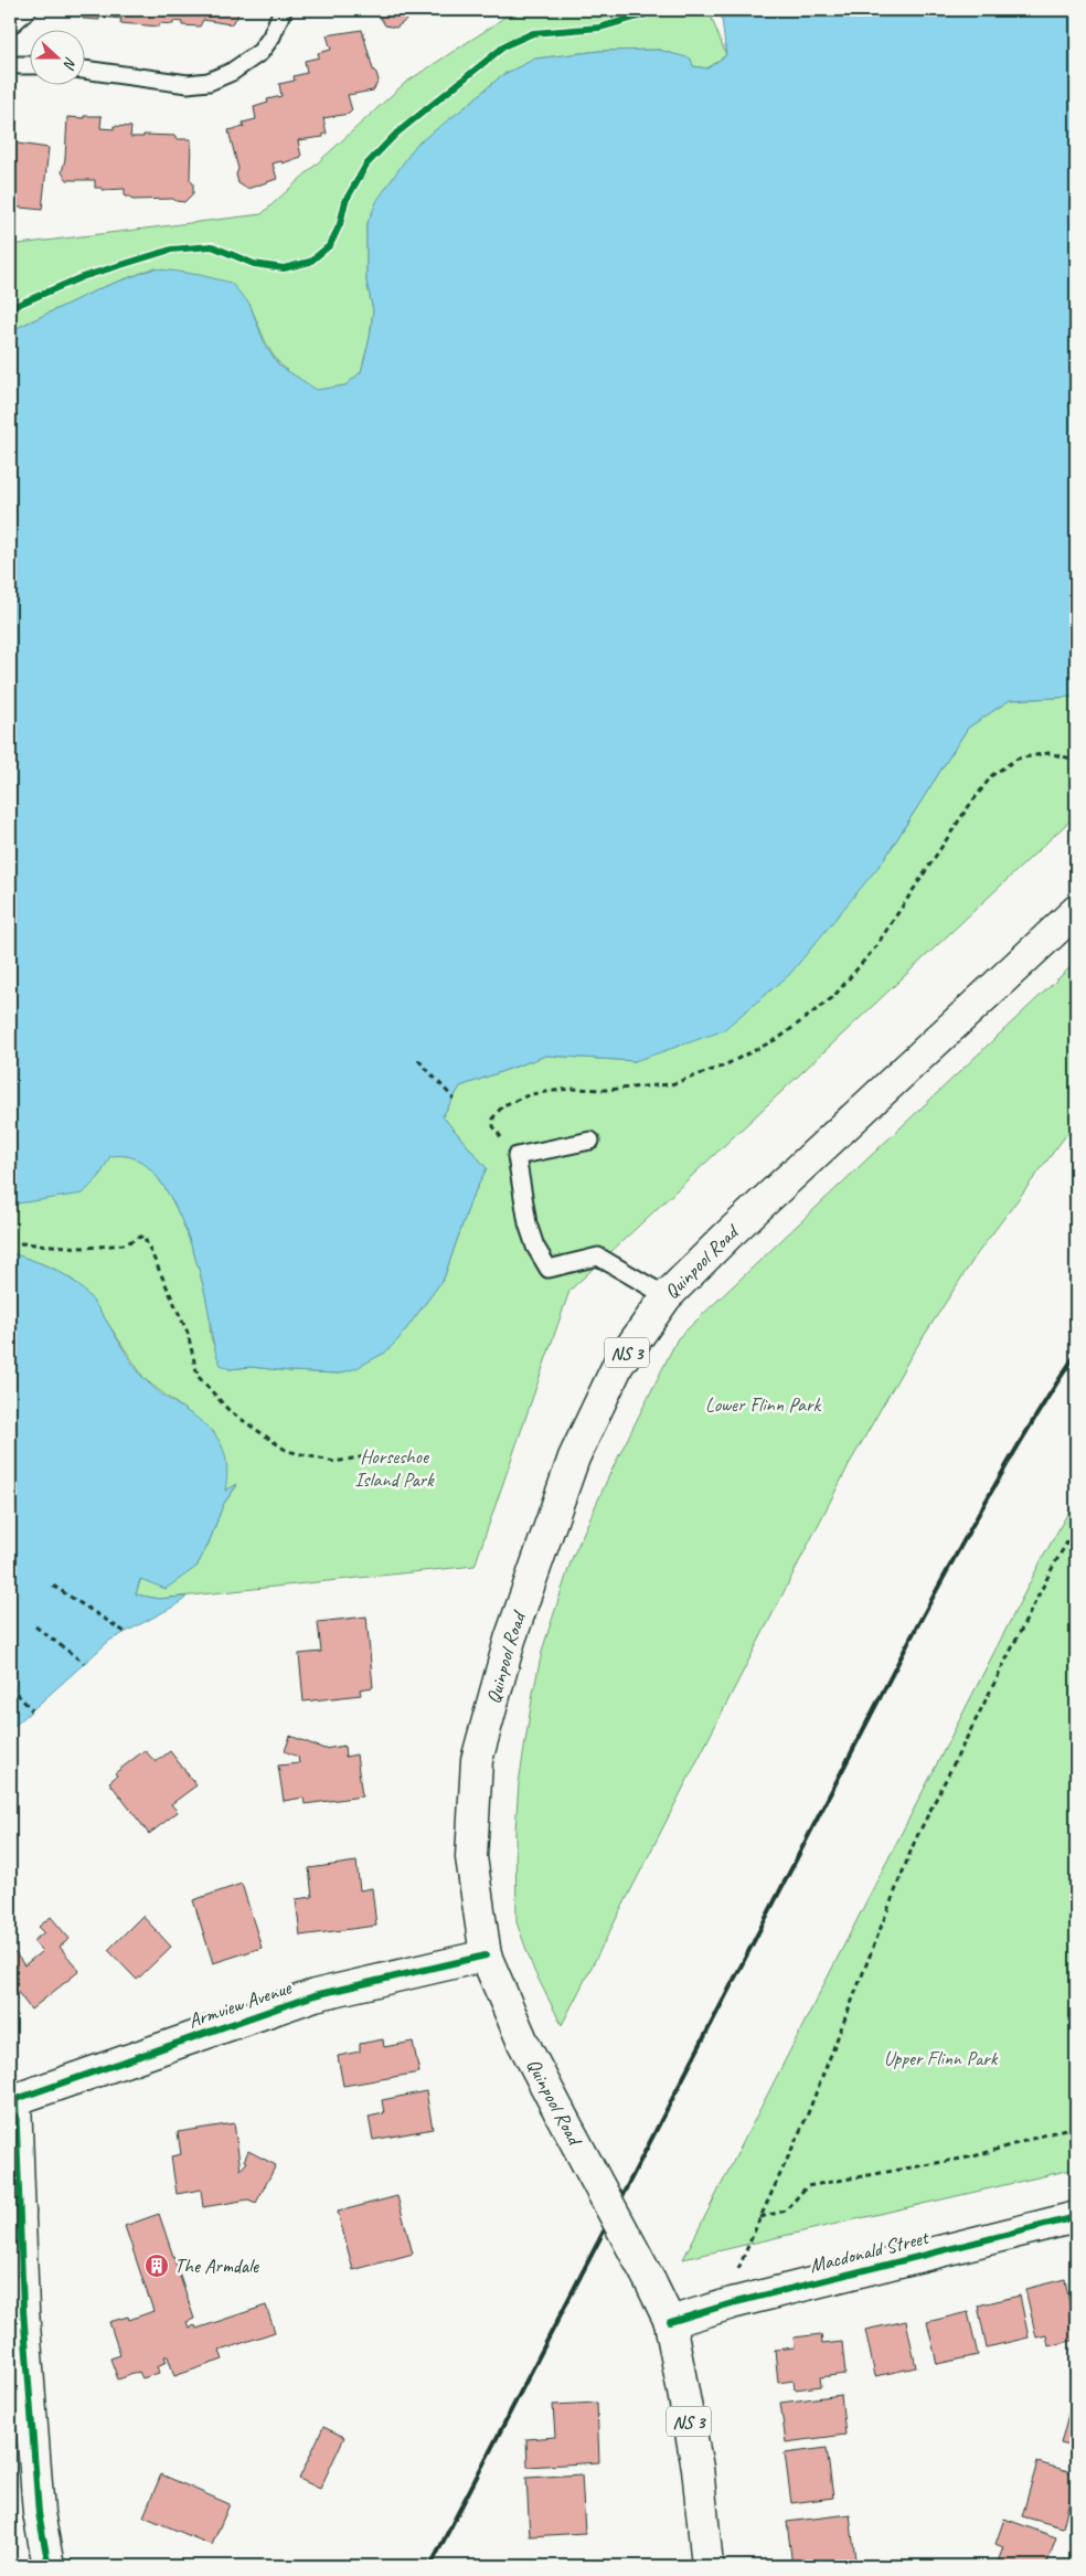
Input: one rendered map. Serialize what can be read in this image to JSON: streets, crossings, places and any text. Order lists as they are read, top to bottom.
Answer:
{
  "streets": {
    "main road": [
      "Quinpool Road",
      "NS 3",
      "Armview Avenue",
      "Macdonald Street"
    ]
  },
  "crossings": [
    ["Quinpool Road", "Armview Avenue"],
    ["Quinpool Road", "Macdonald Street"]
  ],
  "parks": ["Lower Flinn Park", "Horseshoe Island Park", "Upper Flinn Park"],
  "places": {
    "building": ["The Armdale"]
  },
  "north": "right"
}
